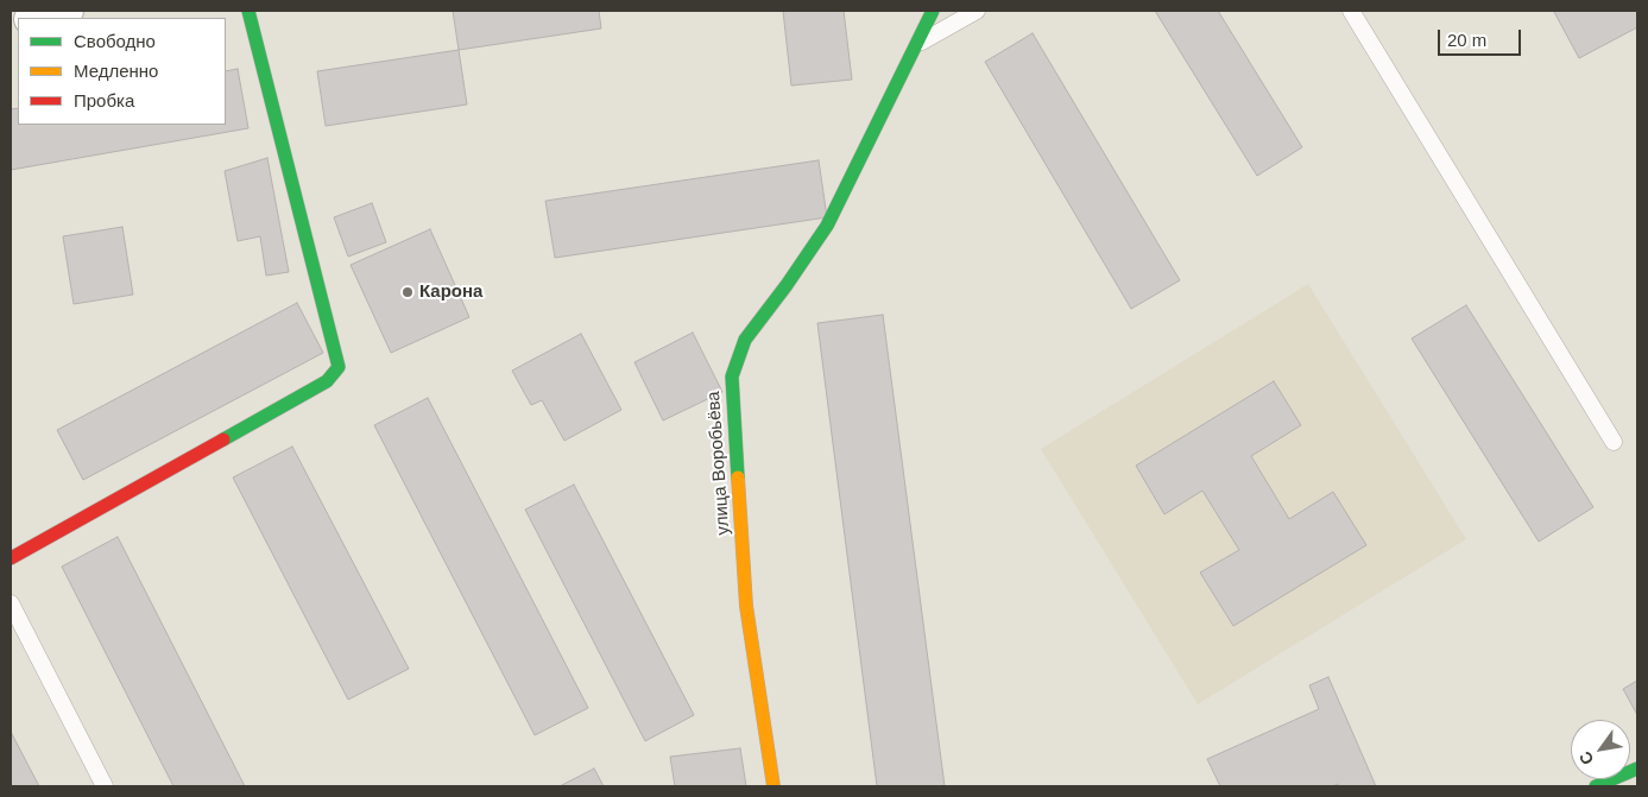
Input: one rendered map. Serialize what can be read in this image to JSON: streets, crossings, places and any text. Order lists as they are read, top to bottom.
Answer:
{
  "streets": {
    "street": ["улица Воробьёва"]
  },
  "places": ["Карона"],
  "legend": ["Свободно", "Медленно", "Пробка"],
  "scale_bar": "20 m",
  "north": "bottom left"
}
